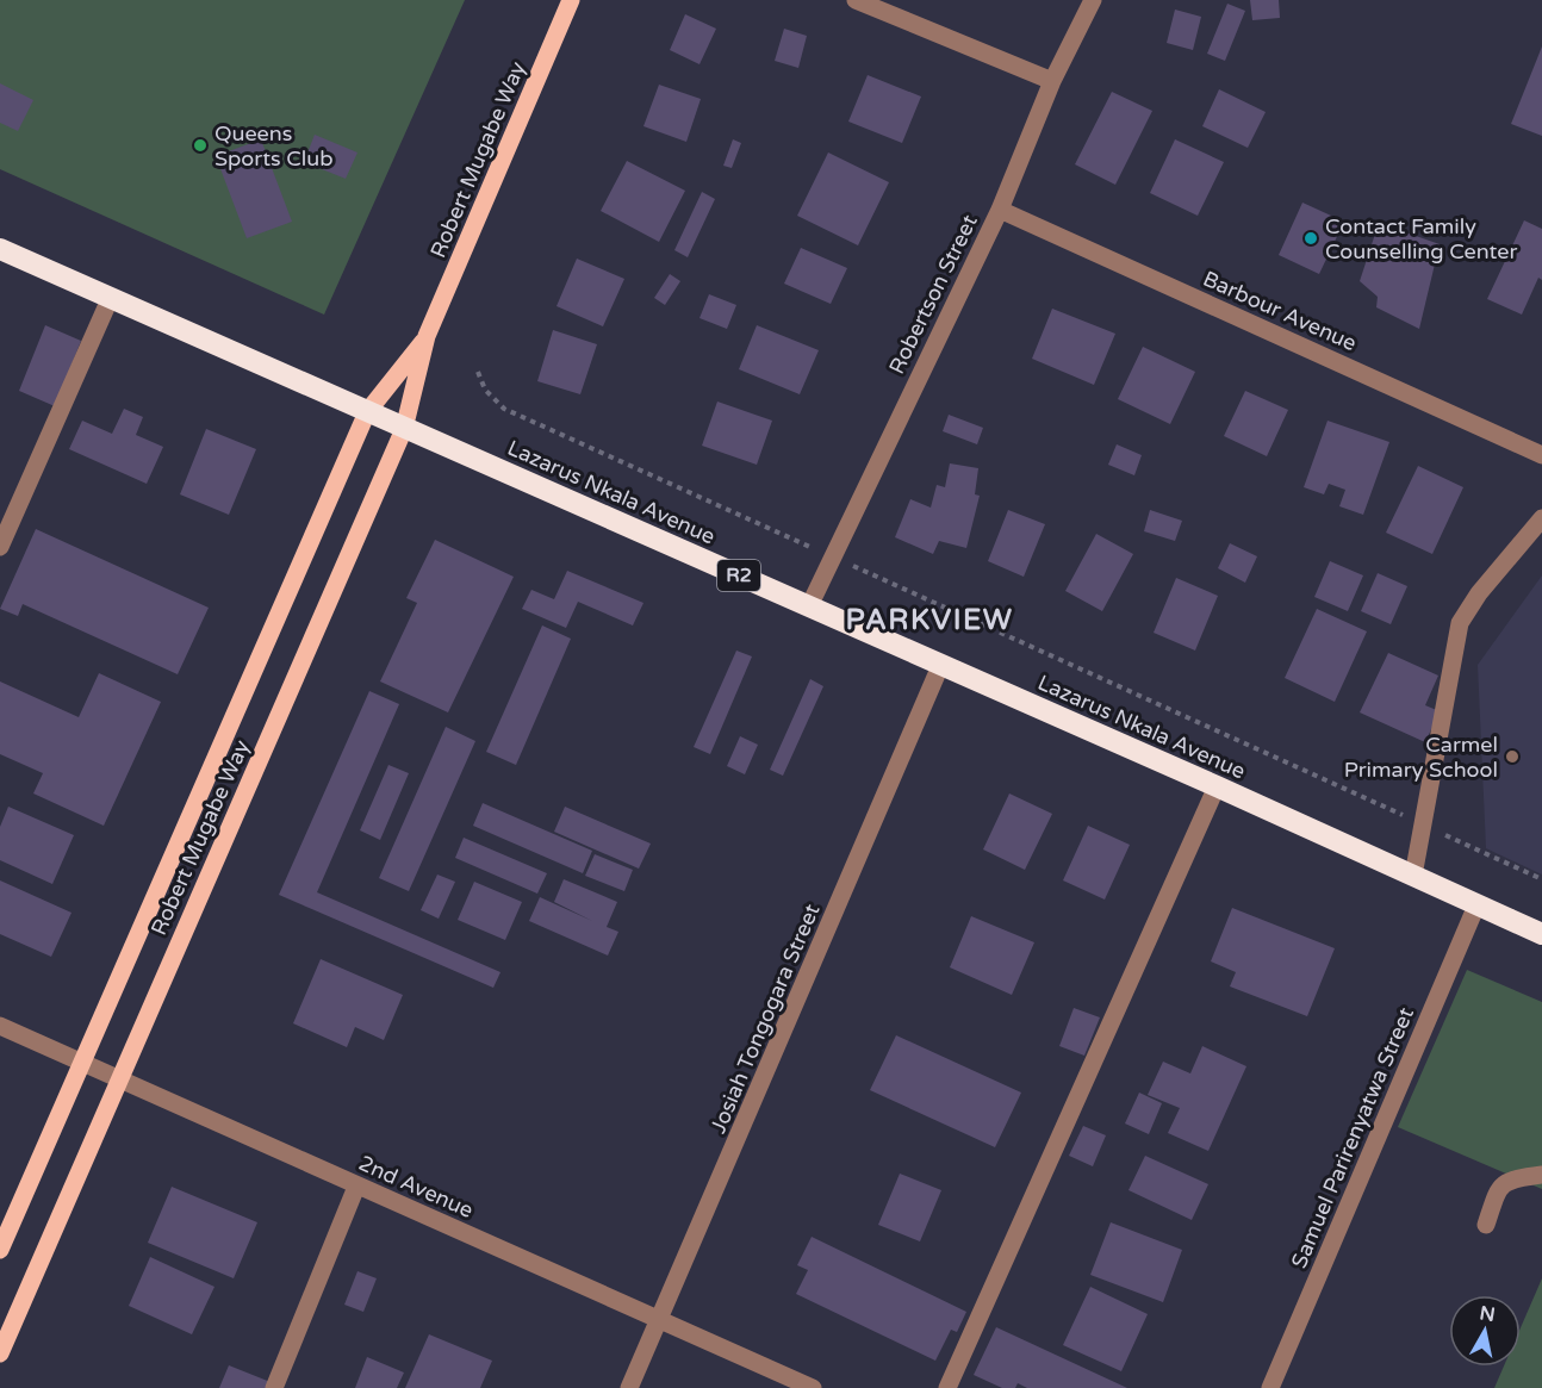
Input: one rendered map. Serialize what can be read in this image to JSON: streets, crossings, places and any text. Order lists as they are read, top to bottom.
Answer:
{
  "streets": {
    "highway": ["Lazarus Nkala Avenue", "R2"],
    "main road": ["Robert Mugabe Way"],
    "street": [
      "Robertson Street",
      "Barbour Avenue",
      "Josiah Tongogara Street",
      "Samuel Parirenyatwa Street",
      "2nd Avenue"
    ]
  },
  "crossings": [
    ["Robert Mugabe Way", "Lazarus Nkala Avenue"],
    ["Robert Mugabe Way", "2nd Avenue"],
    ["Robertson Street", "Barbour Avenue"],
    ["Robertson Street", "Lazarus Nkala Avenue"],
    ["Lazarus Nkala Avenue", "R2"],
    ["Lazarus Nkala Avenue", "Josiah Tongogara Street"],
    ["Lazarus Nkala Avenue", "Samuel Parirenyatwa Street"],
    ["R2", "Samuel Parirenyatwa Street"],
    ["Josiah Tongogara Street", "2nd Avenue"]
  ],
  "districts": ["PARKVIEW"],
  "places": ["Queens Sports Club", "Contact Family Counselling Center", "Carmel Primary School"],
  "north": "top"
}
